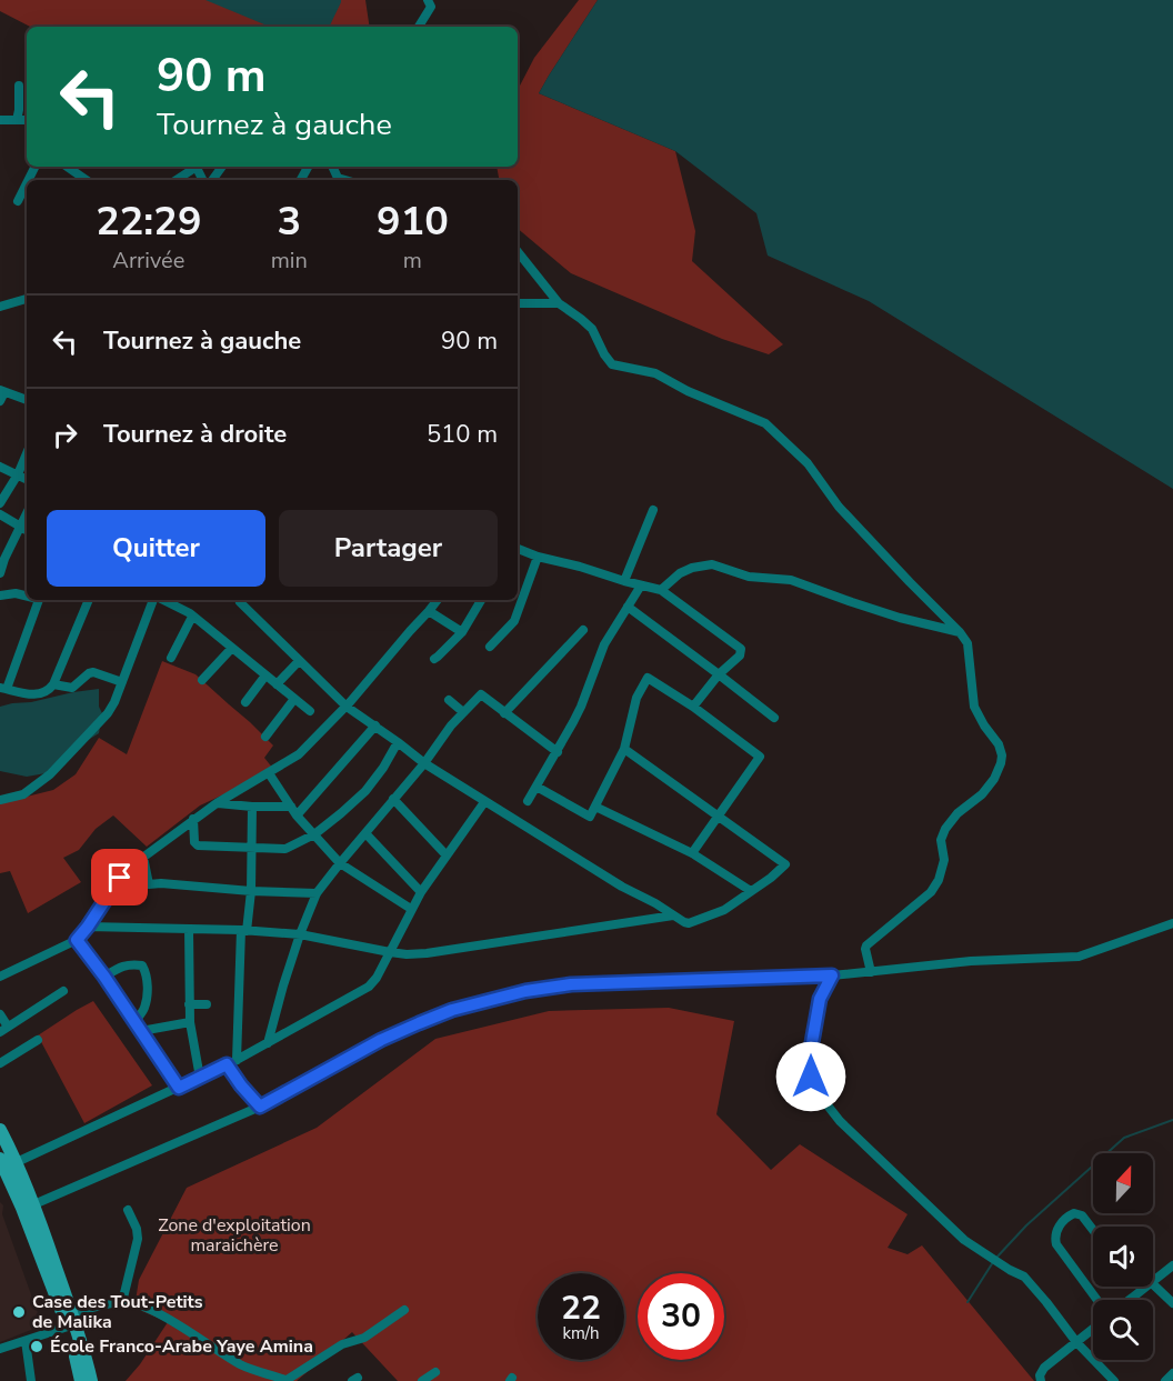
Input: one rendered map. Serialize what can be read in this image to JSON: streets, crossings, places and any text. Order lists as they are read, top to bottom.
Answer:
{
  "parks": ["Zone d'exploitation maraichère"],
  "places": ["Case des Tout-Petits de Malika", "École Franco-Arabe Yaye Amina"],
  "north": "top",
  "page": {
    "turn": ["90 m", "Tournez à gauche"],
    "eta": [
      "22:29",
      "Arrivée",
      "3",
      "min",
      "910",
      "m"
    ],
    "list": [
      {
        "name": "Tournez à gauche",
        "value": "90 m"
      },
      {
        "name": "Tournez à droite",
        "value": "510 m"
      }
    ],
    "buttons": ["Quitter", "Partager"],
    "speed": "22 km/h",
    "limit": "30"
  }
}
